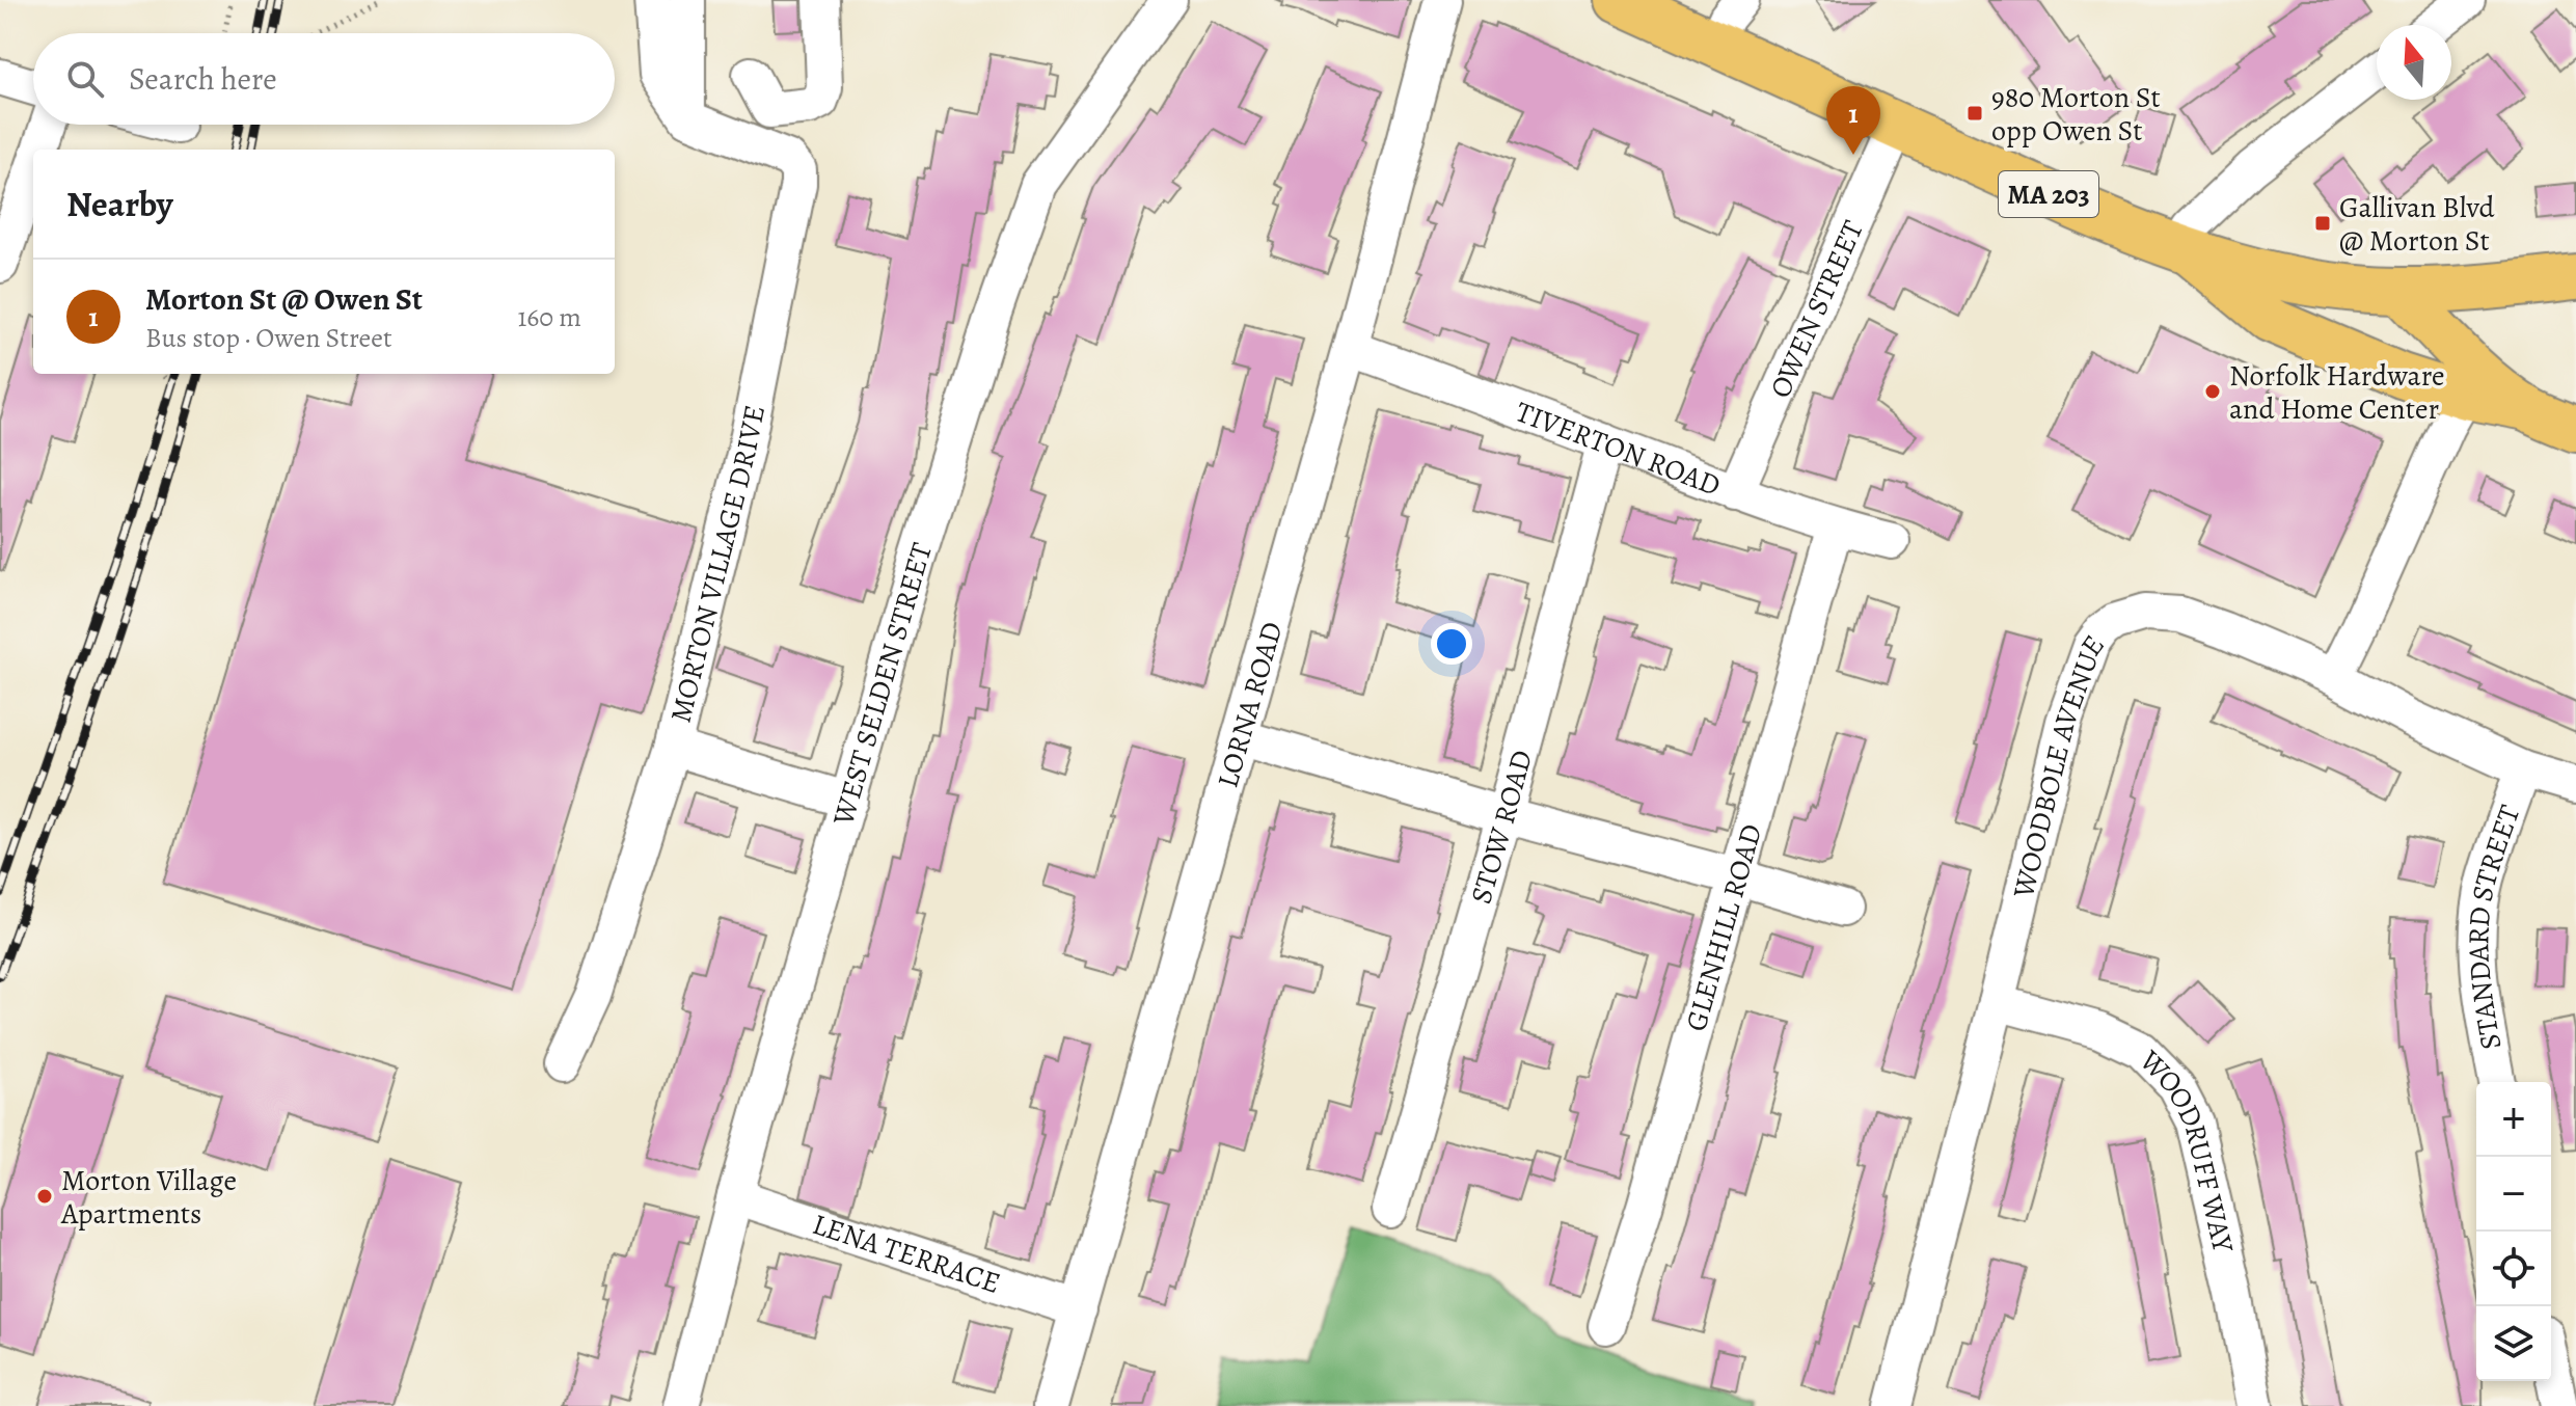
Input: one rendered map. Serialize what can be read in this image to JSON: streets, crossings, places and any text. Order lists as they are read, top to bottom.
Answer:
{
  "streets": {
    "highway": ["MA 203"],
    "street": [
      "OWEN STREET",
      "TIVERTON ROAD",
      "MORTON VILLAGE DRIVE",
      "WEST SELDEN STREET",
      "LORNA ROAD",
      "WOODBOLE AVENUE",
      "STOW ROAD",
      "GLENHILL ROAD",
      "STANDARD STREET",
      "WOODRUFF WAY",
      "LENA TERRACE"
    ]
  },
  "crossings": [
    ["MA 203", "OWEN STREET"],
    ["OWEN STREET", "TIVERTON ROAD"],
    ["TIVERTON ROAD", "LORNA ROAD"],
    ["TIVERTON ROAD", "STOW ROAD"],
    ["TIVERTON ROAD", "GLENHILL ROAD"],
    ["WEST SELDEN STREET", "LENA TERRACE"],
    ["LORNA ROAD", "LENA TERRACE"],
    ["WOODBOLE AVENUE", "STANDARD STREET"],
    ["WOODBOLE AVENUE", "WOODRUFF WAY"]
  ],
  "places": {
    "transit": ["980 Morton St opp Owen St", "Gallivan Blvd @ Morton St"],
    "other": ["Norfolk Hardware and Home Center", "Morton Village Apartments"]
  },
  "north": "top",
  "page": {
    "search": "Search here",
    "pins": "1",
    "heading": "Nearby",
    "list": [
      {
        "mark": "1",
        "name": "Morton St @ Owen St",
        "note": "Bus stop · Owen Street",
        "value": "160 m"
      }
    ],
    "map_buttons": ["+", "−"]
  }
}
